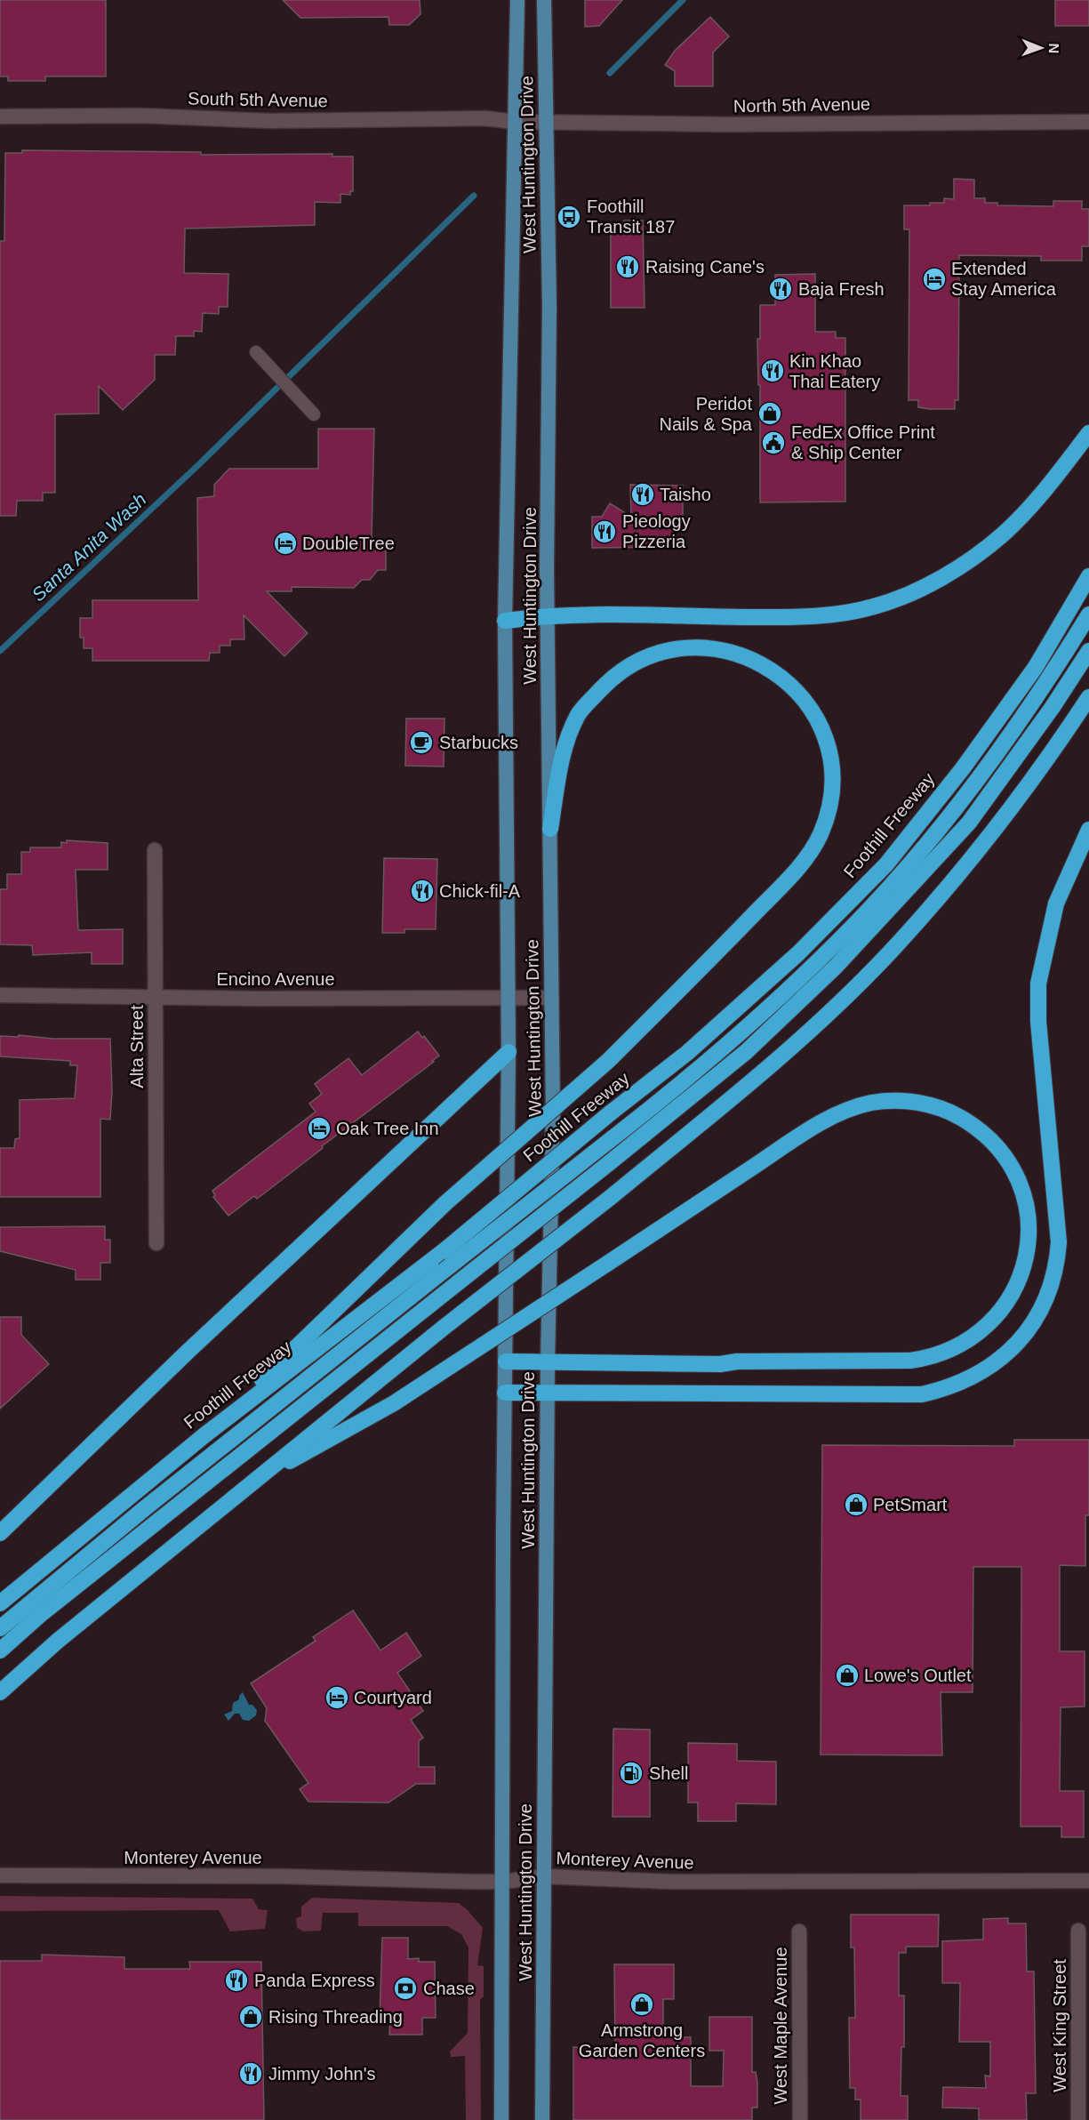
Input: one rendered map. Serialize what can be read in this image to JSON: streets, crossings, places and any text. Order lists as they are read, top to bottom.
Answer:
{
  "streets": {
    "highway": ["Foothill Freeway"],
    "main road": ["West Huntington Drive"],
    "street": [
      "South 5th Avenue",
      "North 5th Avenue",
      "Encino Avenue",
      "Alta Street",
      "Monterey Avenue",
      "West Maple Avenue",
      "West King Street"
    ]
  },
  "crossings": [
    ["South 5th Avenue", "North 5th Avenue"],
    ["South 5th Avenue", "West Huntington Drive"],
    ["North 5th Avenue", "West Huntington Drive"],
    ["West Huntington Drive", "Encino Avenue"],
    ["West Huntington Drive", "Monterey Avenue"],
    ["Encino Avenue", "Alta Street"]
  ],
  "water": ["Santa Anita Wash"],
  "places": {
    "bus stop": ["Foothill Transit 187"],
    "restaurant": [
      "Raising Cane's",
      "Baja Fresh",
      "Kin Khao Thai Eatery",
      "Taisho",
      "Pieology Pizzeria",
      "Chick-fil-A",
      "Panda Express",
      "Jimmy John's"
    ],
    "hotel": [
      "Extended Stay America",
      "DoubleTree",
      "Oak Tree Inn",
      "Courtyard"
    ],
    "shop": [
      "Peridot Nails & Spa",
      "PetSmart",
      "Lowe's Outlet",
      "Armstrong Garden Centers",
      "Rising Threading"
    ],
    "public building": ["FedEx Office Print & Ship Center"],
    "cafe": ["Starbucks"],
    "fuel station": ["Shell"],
    "bank": ["Chase"]
  },
  "north": "right"
}
